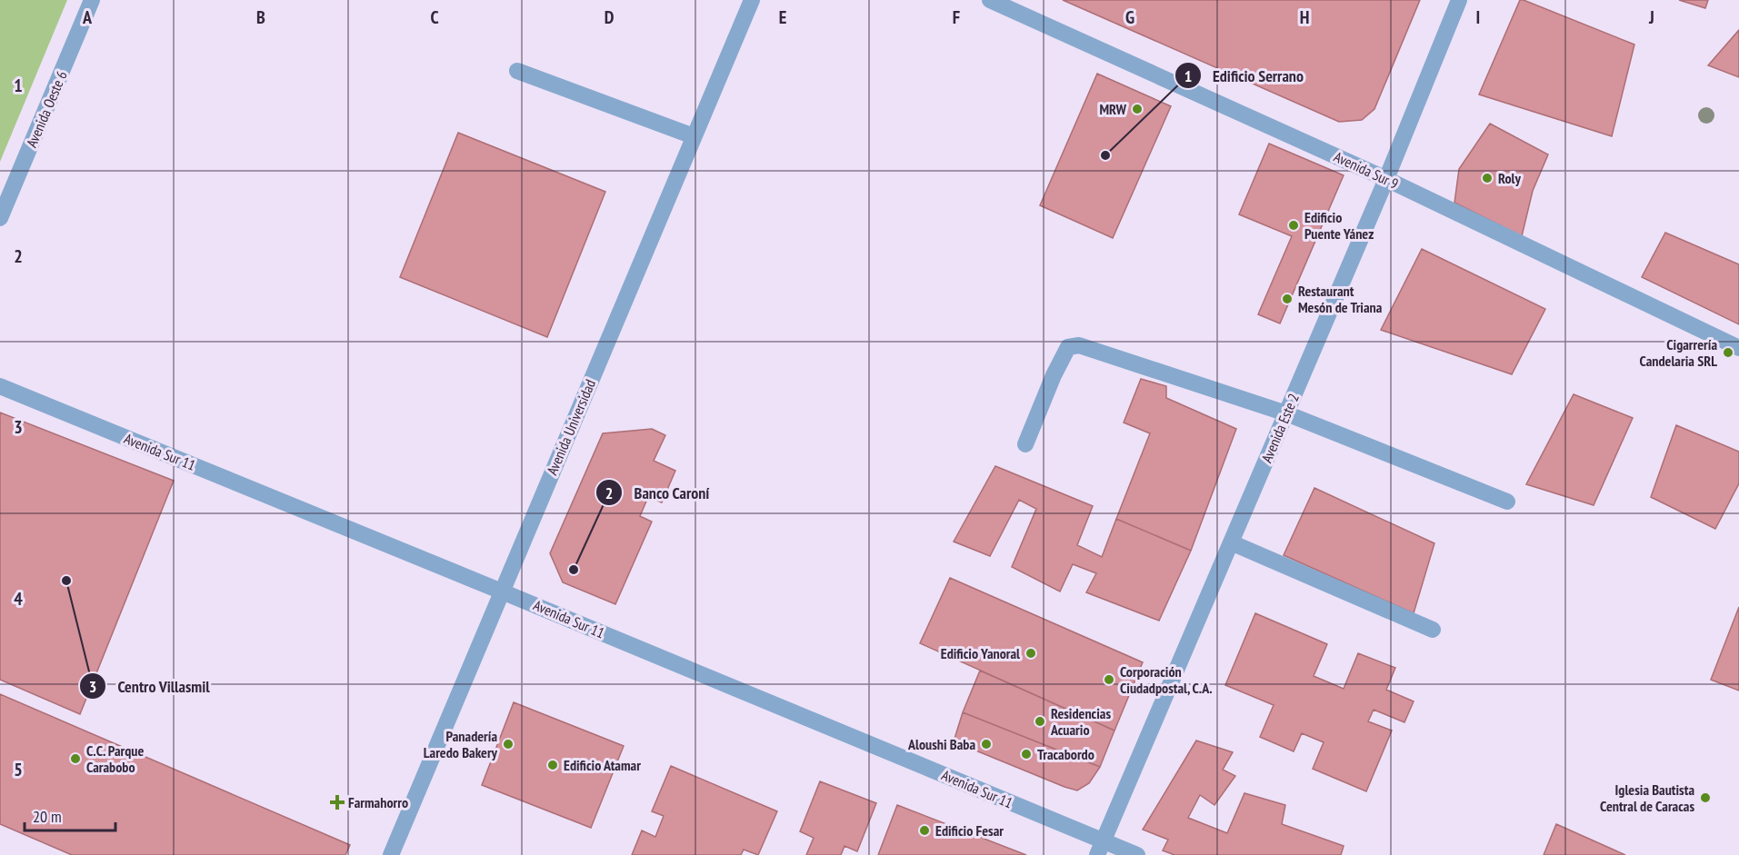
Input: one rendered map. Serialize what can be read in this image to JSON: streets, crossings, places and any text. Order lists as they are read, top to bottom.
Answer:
{
  "streets": {
    "street": [
      "Avenida Oeste 6",
      "Avenida Sur 9",
      "Avenida Universidad",
      "Avenida Este 2",
      "Avenida Sur 11"
    ]
  },
  "crossings": [
    ["Avenida Sur 9", "Avenida Este 2"],
    ["Avenida Universidad", "Avenida Sur 11"],
    ["Avenida Este 2", "Avenida Sur 11"]
  ],
  "places": {
    "other": [
      "MRW",
      "Edificio Serrano",
      "Roly",
      "Edificio Puente Yánez",
      "Restaurant Mesón de Triana",
      "Cigarrería Candelaria SRL",
      "Banco Caroní",
      "Centro Villasmil",
      "Edificio Yanoral",
      "Corporación Ciudadpostal, C.A.",
      "Residencias Acuario",
      "Panadería Laredo Bakery",
      "Aloushi Baba",
      "Tracabordo",
      "C.C. Parque Carabobo",
      "Edificio Atamar",
      "Iglesia Bautista Central de Caracas",
      "Edificio Fesar"
    ],
    "health": ["Farmahorro"]
  },
  "scale_bar": "20 m",
  "grid": {
    "columns": [
      "A",
      "B",
      "C",
      "D",
      "E",
      "F",
      "G",
      "H",
      "I",
      "J"
    ],
    "rows": [
      "1",
      "2",
      "3",
      "4",
      "5"
    ]
  }
}
